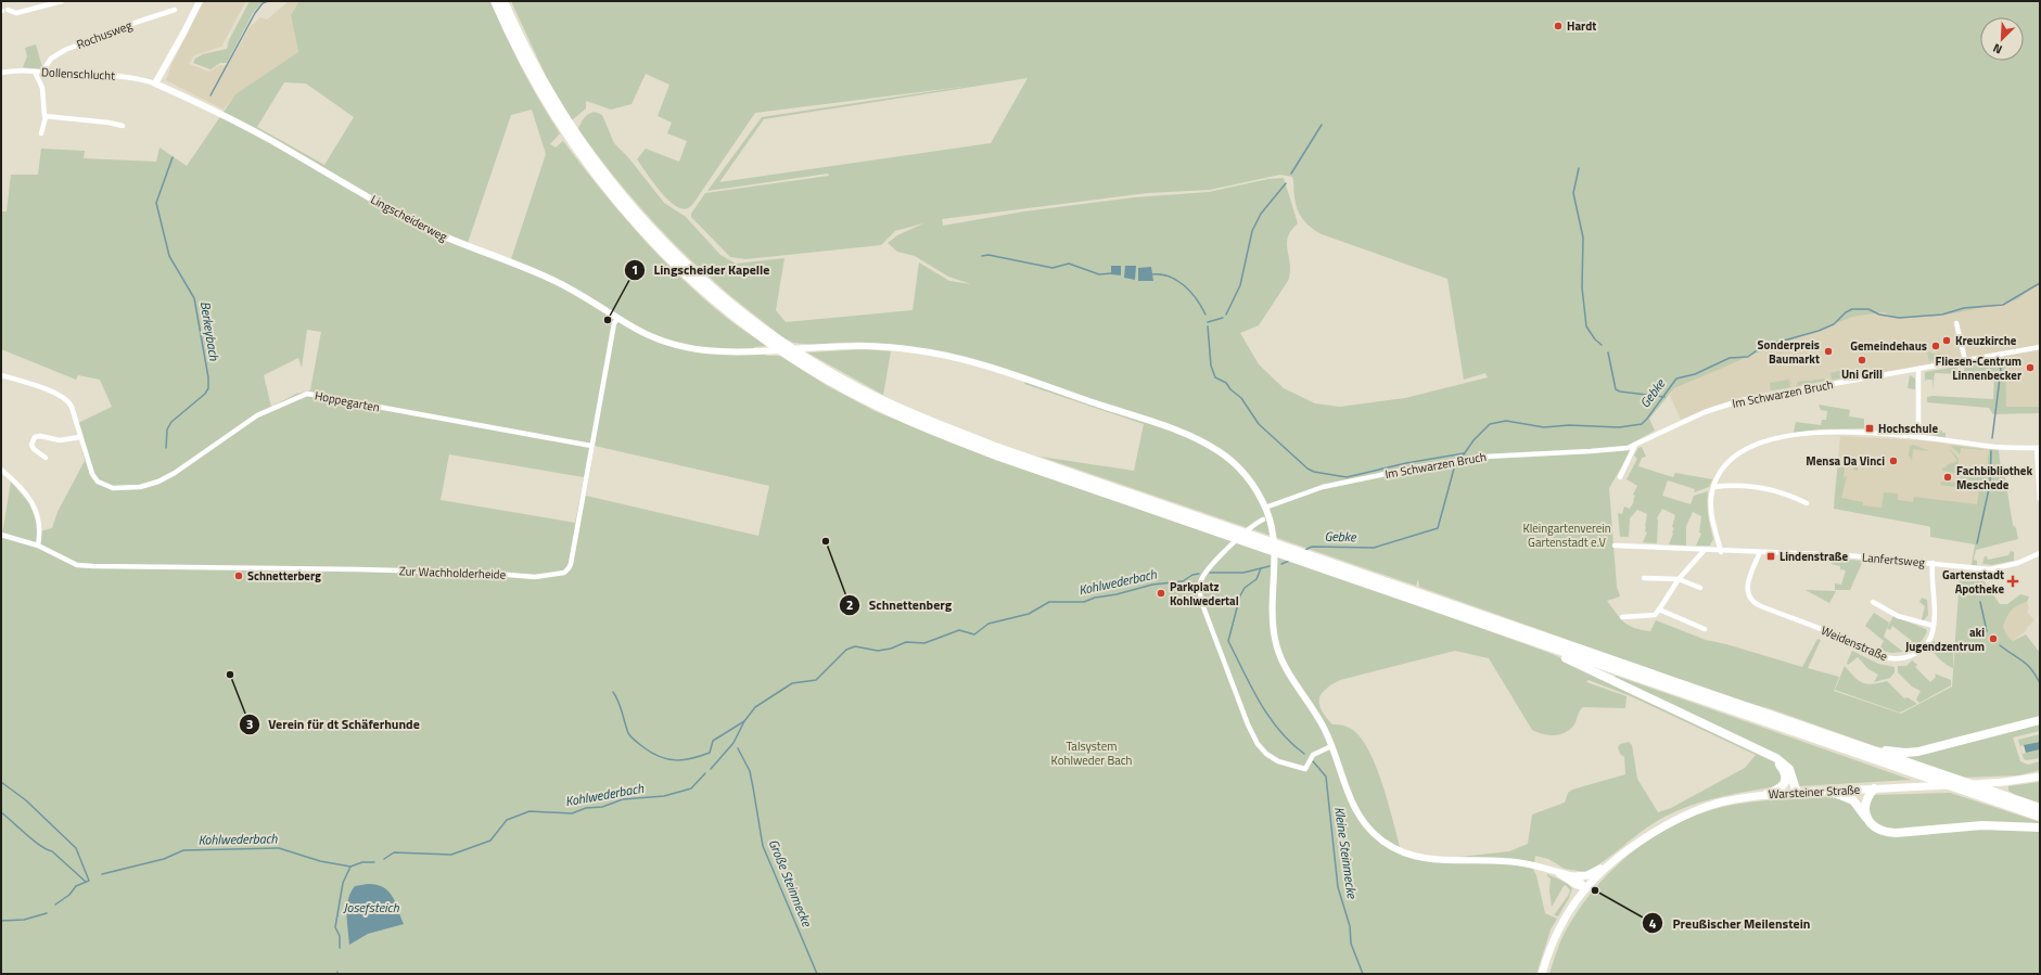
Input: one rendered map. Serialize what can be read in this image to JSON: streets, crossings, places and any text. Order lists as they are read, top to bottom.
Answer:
{
  "streets": {
    "main road": ["Warsteiner Straße"],
    "street": [
      "Rochusweg",
      "Dollenschlucht",
      "Lingscheiderweg",
      "Im Schwarzen Bruch",
      "Hoppegarten",
      "Lanfertsweg",
      "Zur Wachholderheide",
      "Weidenstraße"
    ]
  },
  "crossings": [
    ["Rochusweg", "Dollenschlucht"],
    ["Dollenschlucht", "Lingscheiderweg"],
    ["Lingscheiderweg", "Im Schwarzen Bruch"],
    ["Lingscheiderweg", "Zur Wachholderheide"],
    ["Lingscheiderweg", "Warsteiner Straße"],
    ["Hoppegarten", "Zur Wachholderheide"],
    ["Lanfertsweg", "Weidenstraße"]
  ],
  "water": [
    "Berkeybach",
    "Gebke",
    "Kohlwederbach",
    "Kleine Steinmecke",
    "Große Steinmecke",
    "Josefsteich"
  ],
  "parks": ["Kleingartenverein Gartenstadt e.V", "Talsystem Kohlweder Bach"],
  "places": {
    "other": [
      "Hardt",
      "Lingscheider Kapelle",
      "Kreuzkirche",
      "Gemeindehaus",
      "Sonderpreis Baumarkt",
      "Uni Grill",
      "Fliesen-Centrum Linnenbecker",
      "Mensa Da Vinci",
      "Fachbibliothek Meschede",
      "Schnettenberg",
      "Schnetterberg",
      "Parkplatz Kohlwedertal",
      "aki Jugendzentrum",
      "Verein für dt Schäferhunde",
      "Preußischer Meilenstein"
    ],
    "transit": ["Hochschule", "Lindenstraße"],
    "health": ["Gartenstadt Apotheke"]
  },
  "north": "bottom left"
}
